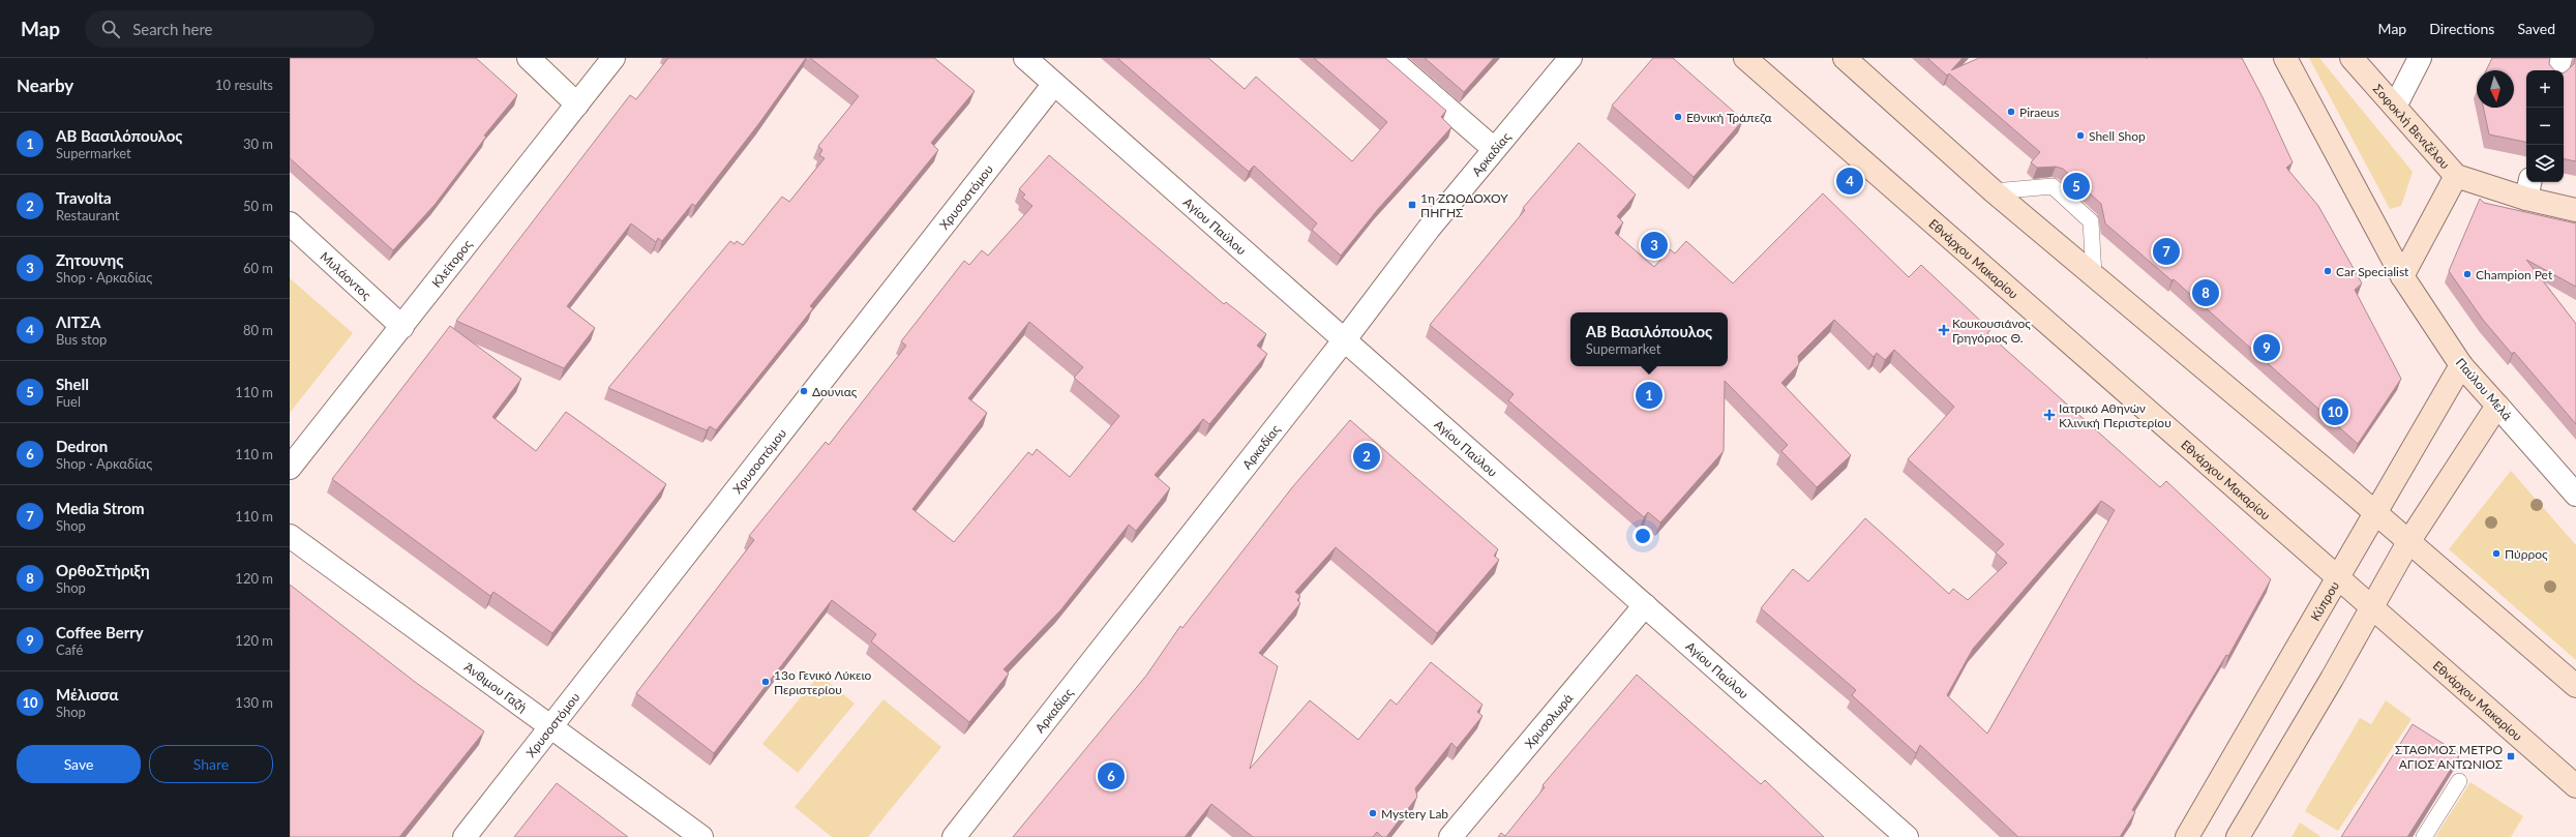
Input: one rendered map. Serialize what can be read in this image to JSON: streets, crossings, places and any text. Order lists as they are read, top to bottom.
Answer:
{
  "streets": {
    "main road": [
      "Σοφοκλή Βενιζέλου",
      "Εθνάρχου Μακαρίου",
      "Παύλου Μελά",
      "Κύπρου"
    ],
    "street": [
      "Αρκαδίας",
      "Χρυσοστόμου",
      "Αγίου Παύλου",
      "Κλείτορος",
      "Μυλάοντος",
      "Άνθιμου Γαζή",
      "Χρυσολωρά"
    ]
  },
  "crossings": [
    ["Αρκαδίας", "Αγίου Παύλου"],
    ["Χρυσοστόμου", "Αγίου Παύλου"],
    ["Χρυσοστόμου", "Άνθιμου Γαζή"],
    ["Αγίου Παύλου", "Χρυσολωρά"],
    ["Εθνάρχου Μακαρίου", "Κύπρου"],
    ["Κλείτορος", "Μυλάοντος"],
    ["Παύλου Μελά", "Κύπρου"]
  ],
  "places": {
    "other": [
      "Piraeus",
      "Εθνική Τράπεζα",
      "Shell Shop",
      "Car Specialist",
      "Champion Pet",
      "Δουνιας",
      "Πύρρος",
      "13ο Γενικό Λύκειο Περιστερίου",
      "Mystery Lab"
    ],
    "transit": ["1η ΖΩΟΔΟΧΟΥ ΠΗΓΗΣ", "ΣΤΑΘΜΟΣ ΜΕΤΡΟ ΑΓΙΟΣ ΑΝΤΏΝΙΟΣ"],
    "health": ["Κουκουσιάνος Γρηγόριος Θ.", "Ιατρικό Αθηνών Κλινική Περιστερίου"]
  },
  "north": "bottom",
  "page": {
    "header": "Map",
    "search": "Search here",
    "nav": ["Map", "Directions", "Saved"],
    "heading": ["Nearby", "10 results"],
    "map_buttons": ["+", "−"],
    "list": [
      {
        "mark": "1",
        "name": "ΑΒ Βασιλόπουλος",
        "note": "Supermarket",
        "value": "30 m"
      },
      {
        "mark": "2",
        "name": "Travolta",
        "note": "Restaurant",
        "value": "50 m"
      },
      {
        "mark": "3",
        "name": "Ζητουνης",
        "note": "Shop · Αρκαδίας",
        "value": "60 m"
      },
      {
        "mark": "4",
        "name": "ΛΙΤΣΑ",
        "note": "Bus stop",
        "value": "80 m"
      },
      {
        "mark": "5",
        "name": "Shell",
        "note": "Fuel",
        "value": "110 m"
      },
      {
        "mark": "6",
        "name": "Dedron",
        "note": "Shop · Αρκαδίας",
        "value": "110 m"
      },
      {
        "mark": "7",
        "name": "Media Strom",
        "note": "Shop",
        "value": "110 m"
      },
      {
        "mark": "8",
        "name": "ΟρθοΣτήριξη",
        "note": "Shop",
        "value": "120 m"
      },
      {
        "mark": "9",
        "name": "Coffee Berry",
        "note": "Café",
        "value": "120 m"
      },
      {
        "mark": "10",
        "name": "Μέλισσα",
        "note": "Shop",
        "value": "130 m"
      }
    ],
    "pins": [
      "4",
      "5",
      "3",
      "7",
      "8",
      "9",
      "1",
      "10",
      "2",
      "6"
    ],
    "popup": ["ΑΒ Βασιλόπουλος", "Supermarket"],
    "buttons": ["Save", "Share"]
  }
}
